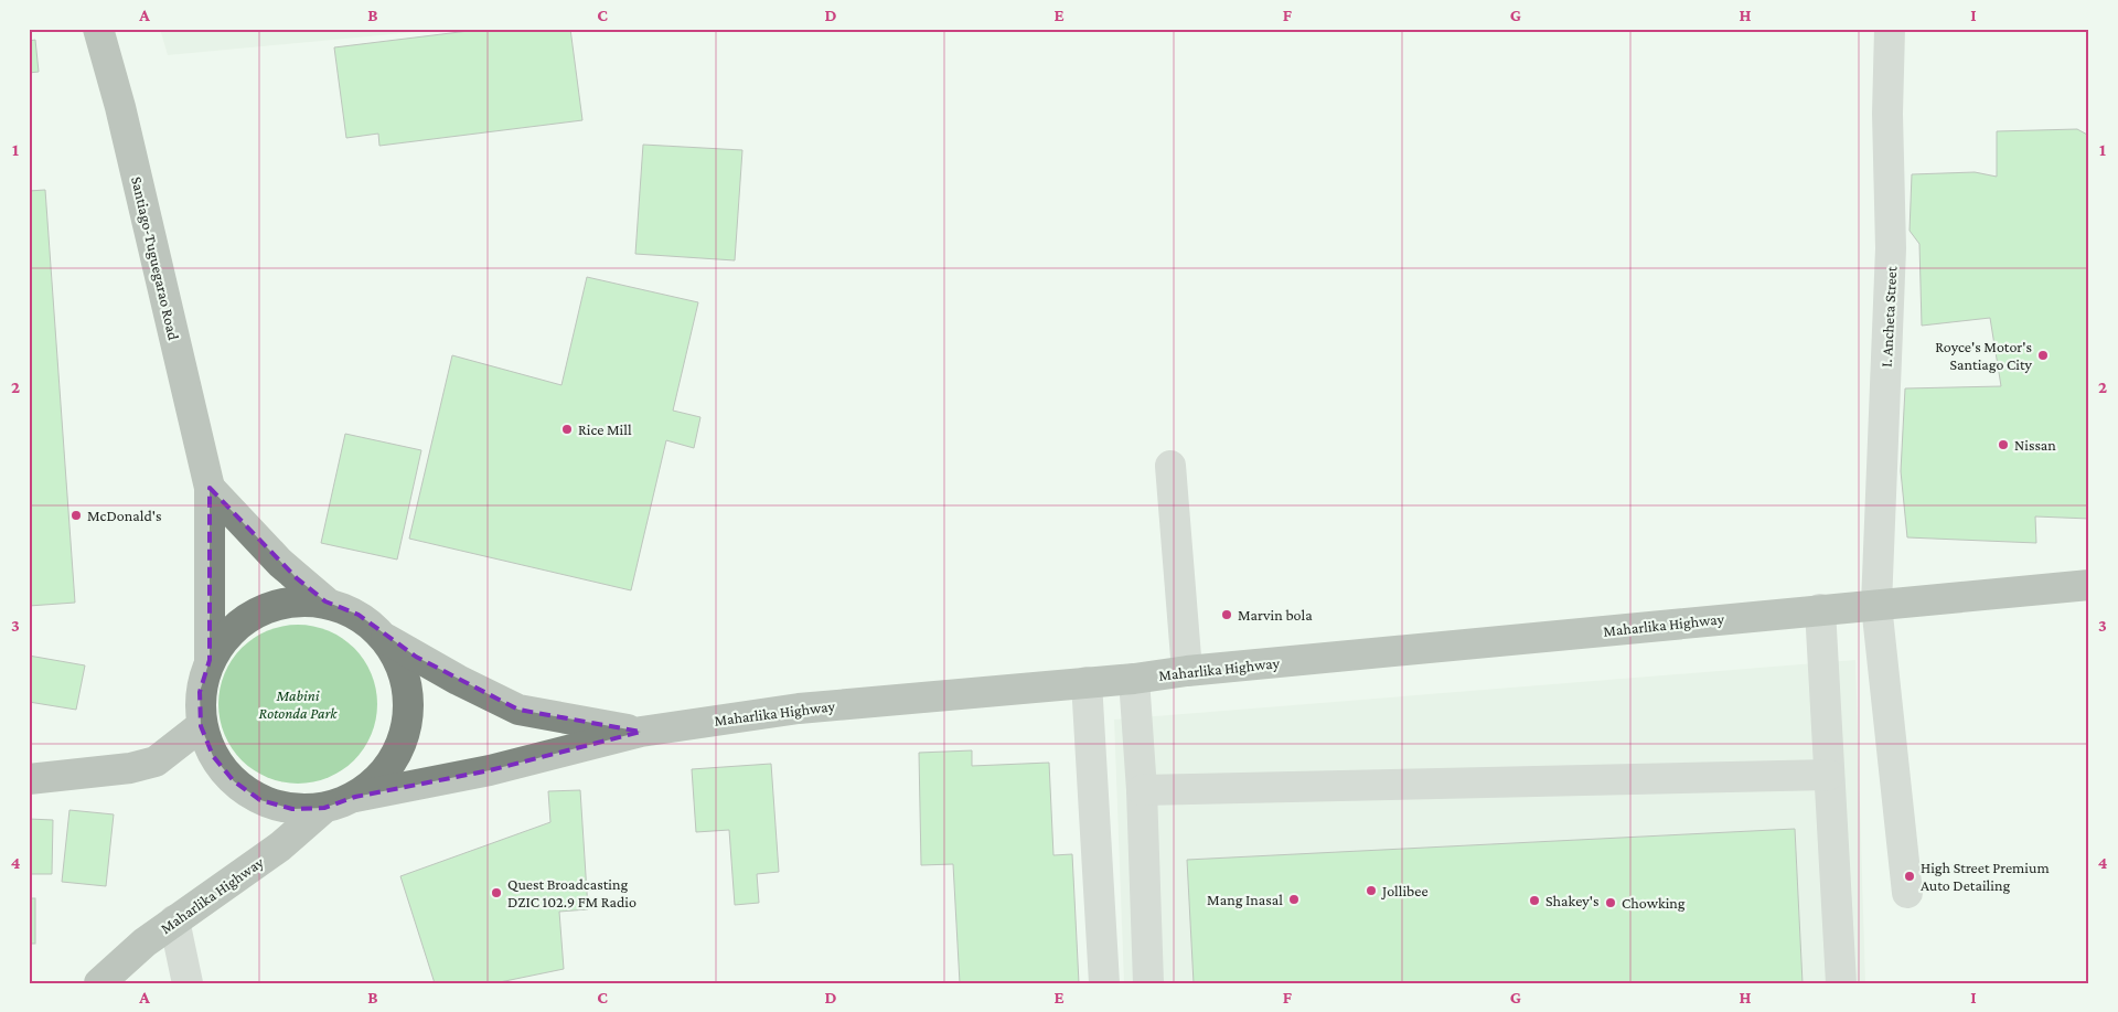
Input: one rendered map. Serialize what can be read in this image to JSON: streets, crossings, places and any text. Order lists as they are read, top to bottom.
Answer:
{
  "streets": {
    "main road": ["Santiago-Tuguegarao Road", "Maharlika Highway"],
    "street": ["I. Ancheta Street"]
  },
  "crossings": [
    ["I. Ancheta Street", "Maharlika Highway"]
  ],
  "parks": ["Mabini Rotonda Park"],
  "places": [
    "Royce's Motor's Santiago City",
    "Rice Mill",
    "Nissan",
    "McDonald's",
    "Marvin bola",
    "High Street Premium Auto Detailing",
    "Jollibee",
    "Quest Broadcasting DZIC 102.9 FM Radio",
    "Mang Inasal",
    "Shakey's",
    "Chowking"
  ],
  "grid": {
    "columns": [
      "A",
      "B",
      "C",
      "D",
      "E",
      "F",
      "G",
      "H",
      "I"
    ],
    "rows": [
      "1",
      "2",
      "3",
      "4"
    ]
  }
}
